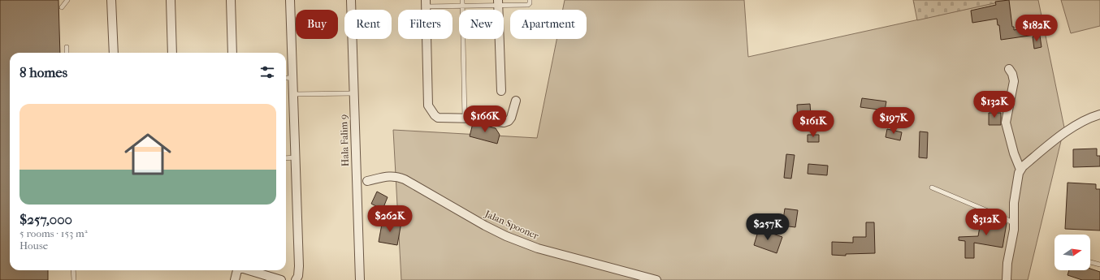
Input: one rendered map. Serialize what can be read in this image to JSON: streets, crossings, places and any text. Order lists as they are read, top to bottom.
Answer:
{
  "streets": {
    "street": ["Hala Falim 9", "Jalan Spooner"]
  },
  "north": "right",
  "page": {
    "chip": [
      "Buy",
      "Rent",
      "Filters",
      "New",
      "Apartment"
    ],
    "price": [
      "$182K",
      "$132K",
      "$166K",
      "$197K",
      "$161K",
      "$262K",
      "$312K",
      "$257K"
    ],
    "heading": "8 homes",
    "list": [
      {
        "name": "$257,000",
        "note": "5 rooms · 153 m² · House"
      }
    ]
  }
}
